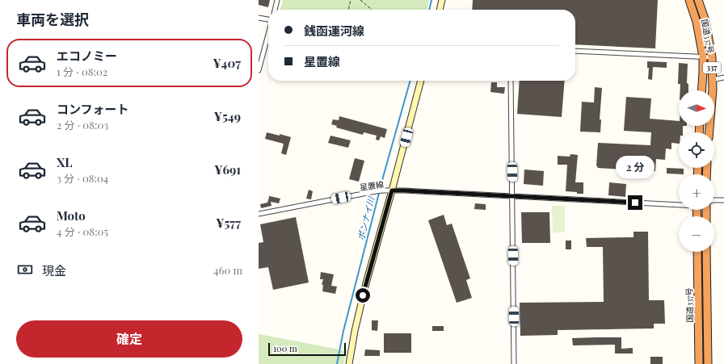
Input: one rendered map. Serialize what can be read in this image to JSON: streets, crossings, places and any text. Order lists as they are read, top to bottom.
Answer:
{
  "streets": {
    "highway": ["国道337号", "337"],
    "street": ["星置線"]
  },
  "water": ["ポンナイ川"],
  "scale_bar": "100 m",
  "north": "right",
  "page": {
    "heading": "車両を選択",
    "banner": ["銭函運河線", "星置線"],
    "list": [
      {
        "name": "エコノミー",
        "note": "1 分 · 08:02",
        "value": "¥407"
      },
      {
        "name": "コンフォート",
        "note": "2 分 · 08:03",
        "value": "¥549"
      },
      {
        "name": "XL",
        "note": "3 分 · 08:04",
        "value": "¥691"
      },
      {
        "name": "Moto",
        "note": "4 分 · 08:05",
        "value": "¥577"
      }
    ],
    "map_buttons": ["+", "−"],
    "bubble": "2 分",
    "pay": ["現金", "460 m"],
    "buttons": "確定",
    "scale": "100 m"
  }
}
